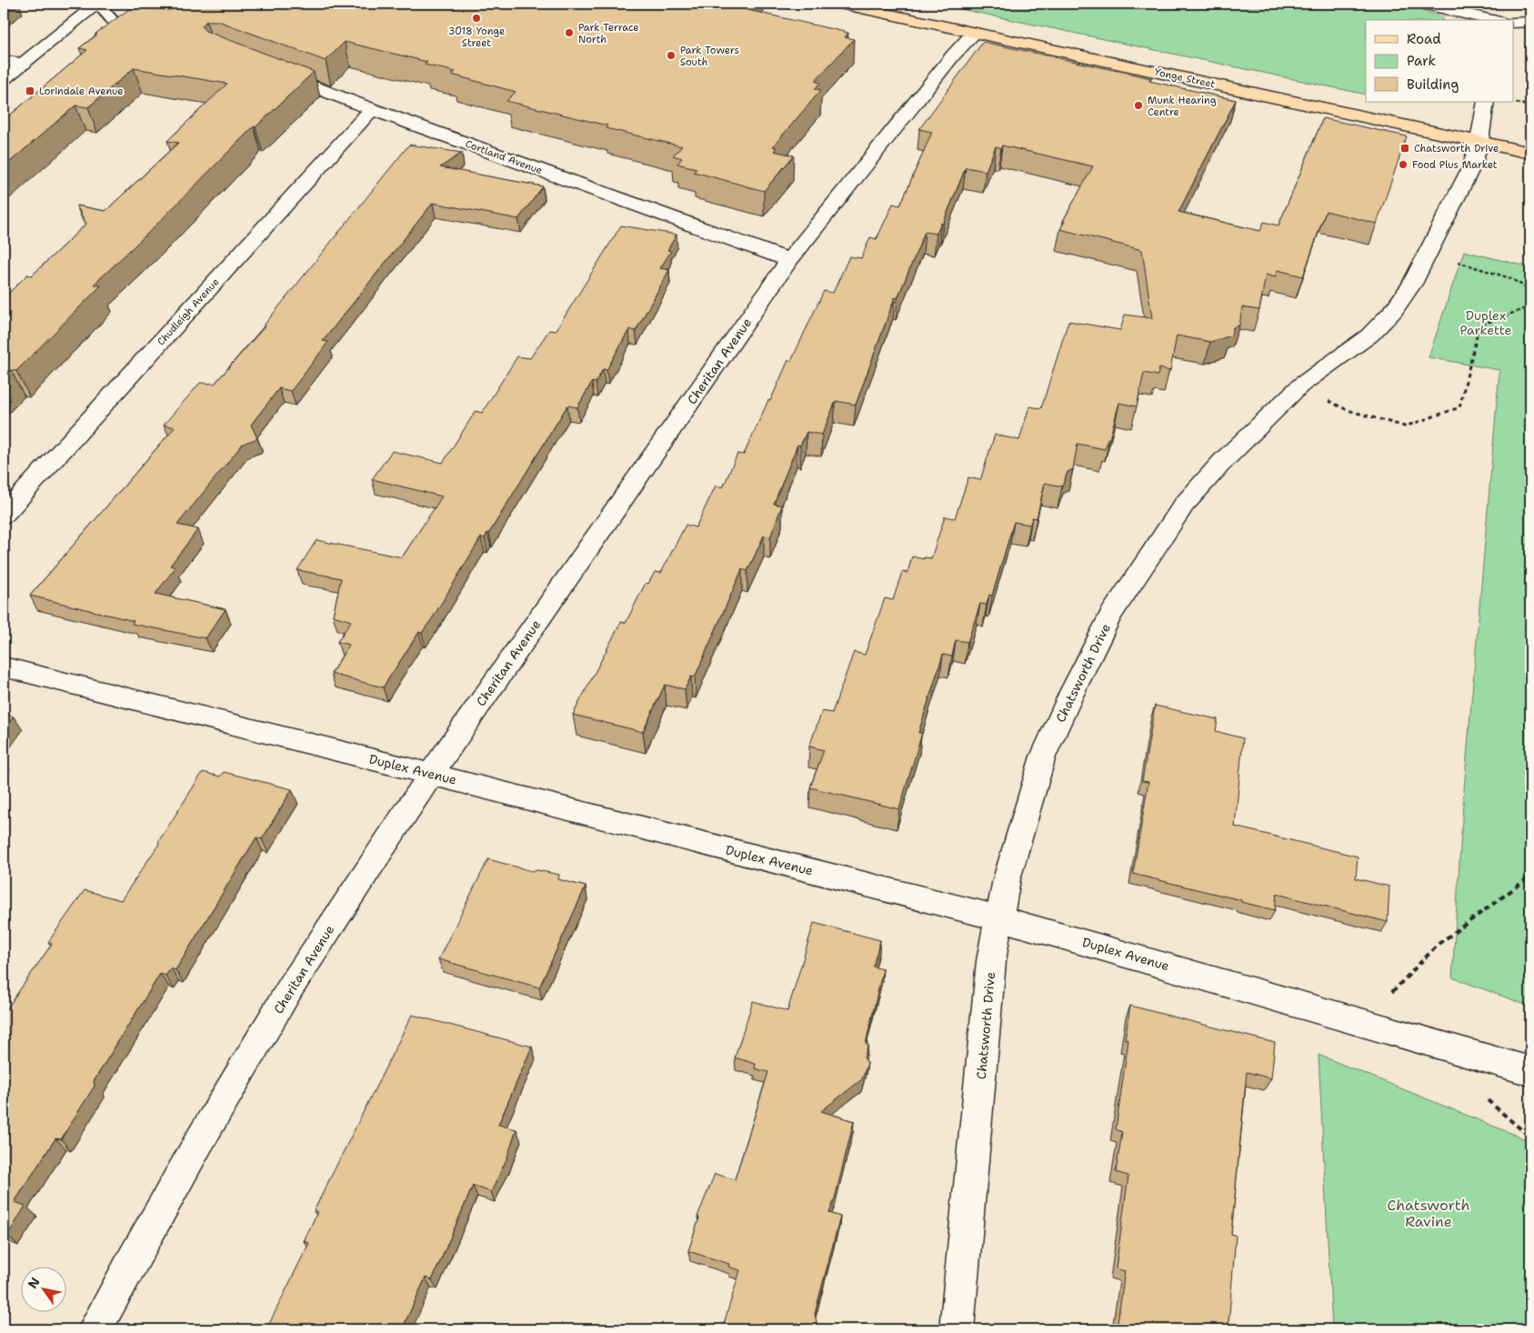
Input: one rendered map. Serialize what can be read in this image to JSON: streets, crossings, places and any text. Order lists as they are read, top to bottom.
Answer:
{
  "streets": {
    "main road": ["Yonge Street"],
    "street": [
      "Cortland Avenue",
      "Chudleigh Avenue",
      "Cheritan Avenue",
      "Chatsworth Drive",
      "Duplex Avenue"
    ]
  },
  "crossings": [
    ["Yonge Street", "Cheritan Avenue"],
    ["Yonge Street", "Chatsworth Drive"],
    ["Cortland Avenue", "Chudleigh Avenue"],
    ["Cortland Avenue", "Cheritan Avenue"],
    ["Cheritan Avenue", "Duplex Avenue"],
    ["Chatsworth Drive", "Duplex Avenue"]
  ],
  "parks": ["Duplex Parkette", "Chatsworth Ravine"],
  "places": {
    "other": [
      "3018 Yonge Street",
      "Park Terrace North",
      "Park Towers South",
      "Munk Hearing Centre",
      "Food Plus Market"
    ],
    "transit": ["Lorindale Avenue", "Chatsworth Drive"]
  },
  "legend": ["Road", "Park", "Building"],
  "north": "top left"
}
